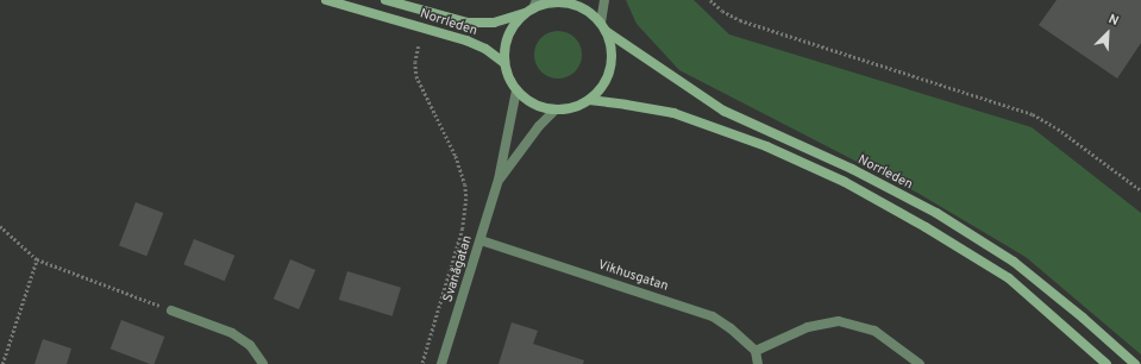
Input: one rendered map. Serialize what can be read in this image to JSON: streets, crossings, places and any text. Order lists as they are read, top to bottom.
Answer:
{
  "streets": {
    "main road": ["Norrleden"],
    "street": ["Svanågatan", "Vikhusgatan"]
  },
  "crossings": [
    ["Norrleden", "Svanågatan"],
    ["Svanågatan", "Vikhusgatan"]
  ],
  "north": "top right"
}
